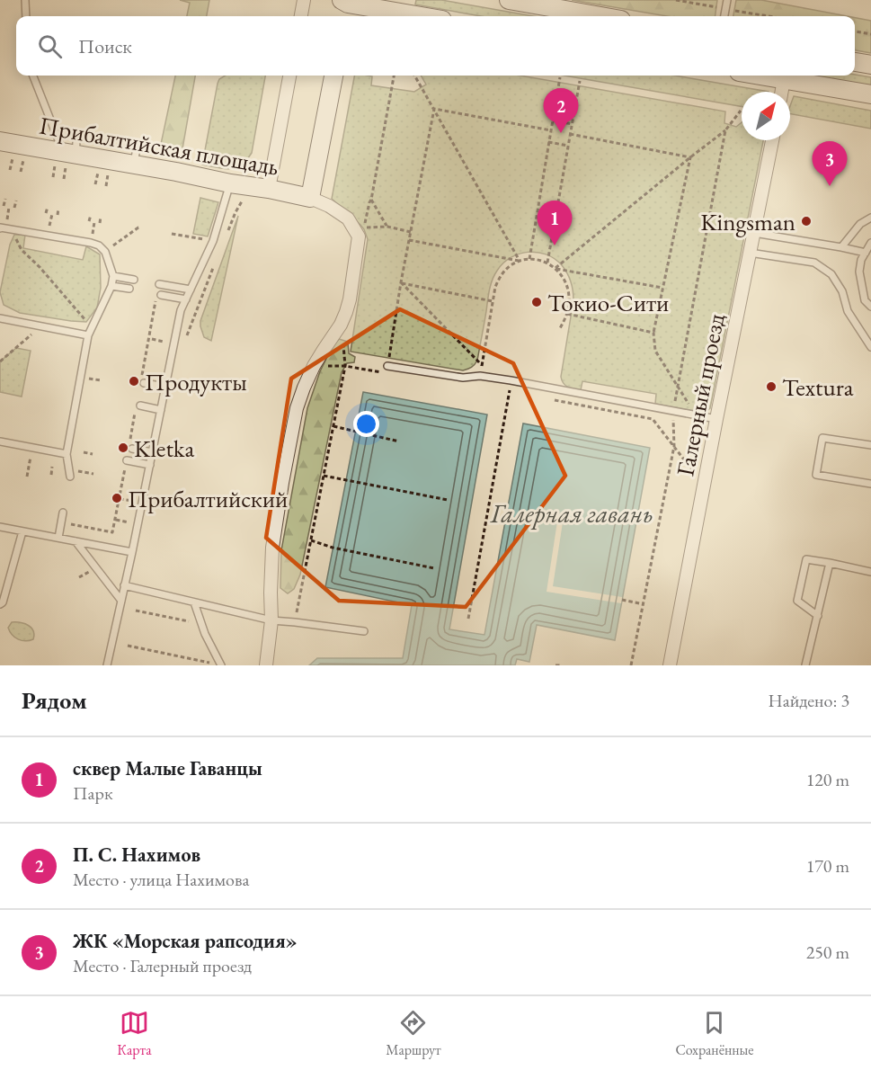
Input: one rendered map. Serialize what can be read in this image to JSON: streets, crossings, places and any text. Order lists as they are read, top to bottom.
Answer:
{
  "streets": {
    "street": ["Прибалтийская площадь", "Галерный проезд"]
  },
  "water": ["Галерная гавань"],
  "places": [
    "Kingsman",
    "Токио-Сити",
    "Продукты",
    "Textura",
    "Kletka",
    "Прибалтийский"
  ],
  "north": "top right",
  "page": {
    "search": "Поиск",
    "pins": ["2", "3", "1"],
    "heading": ["Рядом", "Найдено: 3"],
    "list": [
      {
        "mark": "1",
        "name": "сквер Малые Гаванцы",
        "note": "Парк",
        "value": "120 m"
      },
      {
        "mark": "2",
        "name": "П. С. Нахимов",
        "note": "Место · улица Нахимова",
        "value": "170 m"
      },
      {
        "mark": "3",
        "name": "ЖК «Морская рапсодия»",
        "note": "Место · Галерный проезд",
        "value": "250 m"
      }
    ],
    "nav": ["Карта", "Маршрут", "Сохранённые"]
  }
}
